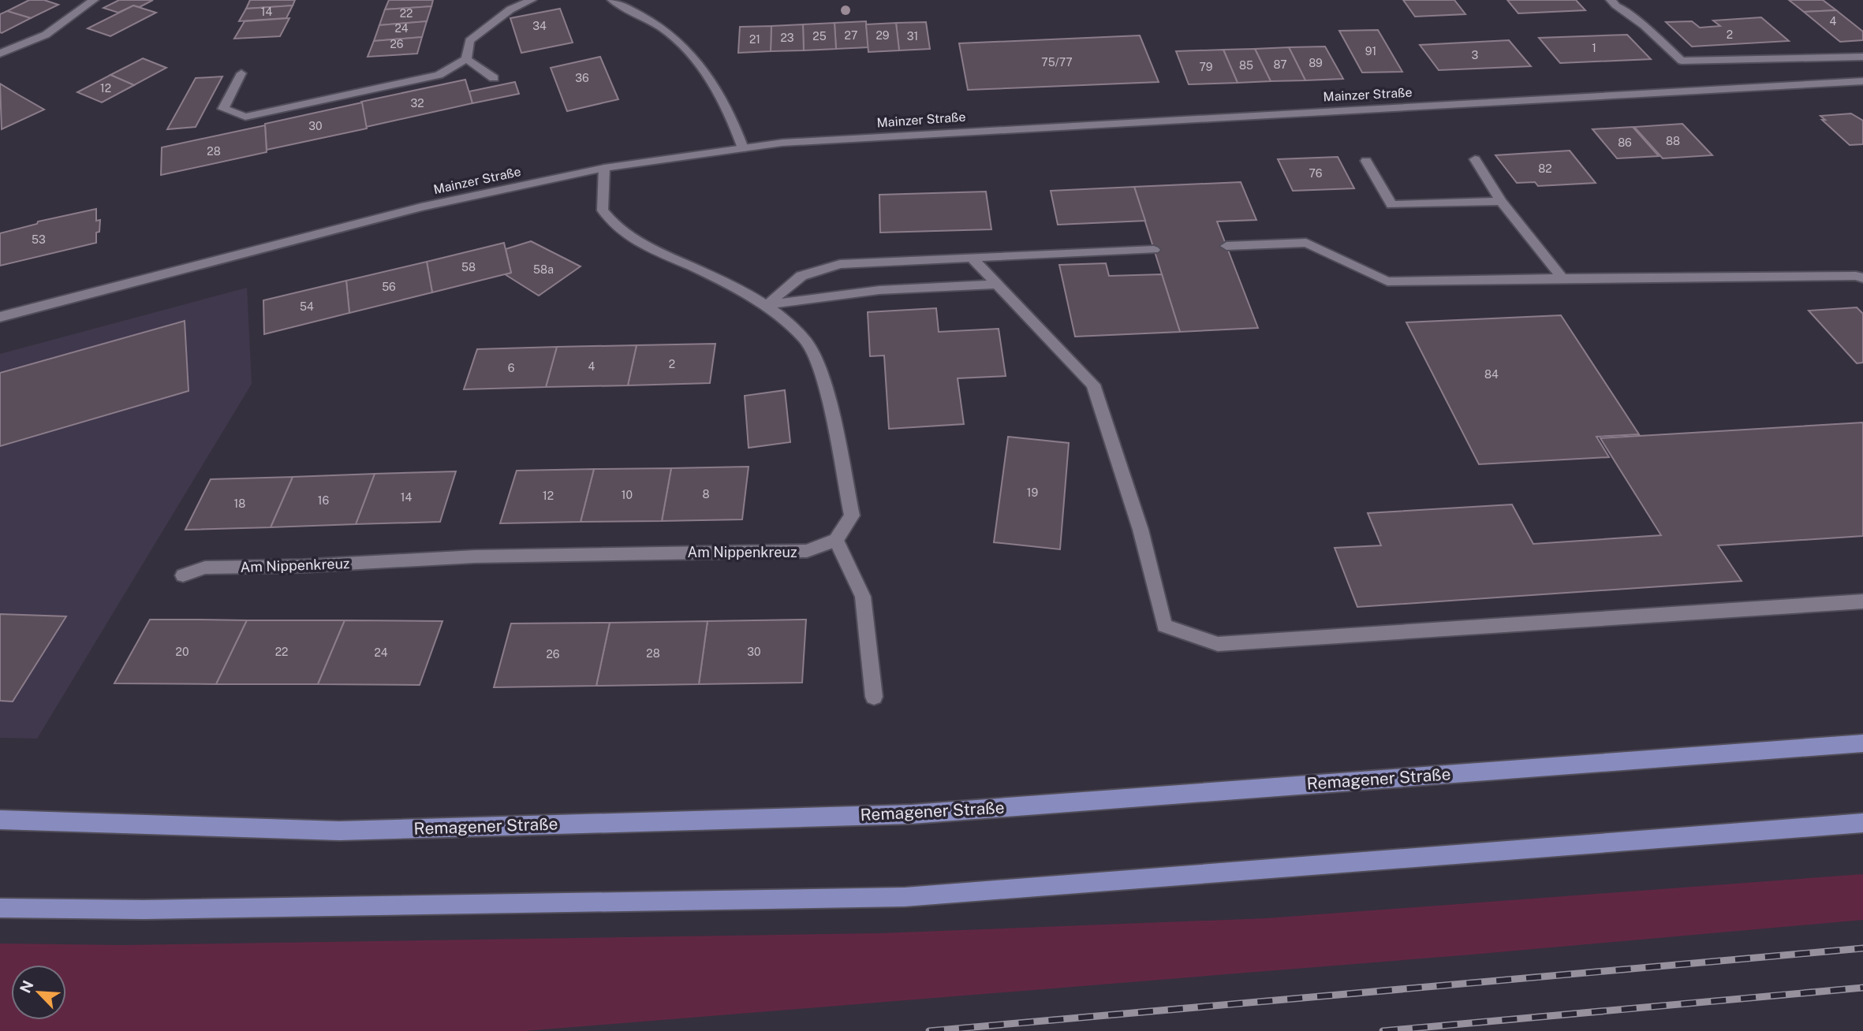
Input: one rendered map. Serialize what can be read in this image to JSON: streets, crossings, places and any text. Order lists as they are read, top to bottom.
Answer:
{
  "streets": {
    "main road": ["Remagener Straße"],
    "street": ["Mainzer Straße", "Am Nippenkreuz"]
  },
  "house_numbers": [
    "14",
    "22",
    "4",
    "34",
    "24",
    "2",
    "27",
    "29",
    "25",
    "31",
    "23",
    "21",
    "26",
    "1",
    "91",
    "3",
    "75/77",
    "89",
    "87",
    "85",
    "79",
    "36",
    "12",
    "32",
    "30",
    "88",
    "86",
    "28",
    "82",
    "76",
    "53",
    "58",
    "58a",
    "56",
    "54",
    "2",
    "4",
    "6",
    "84",
    "19",
    "8",
    "10",
    "12",
    "14",
    "16",
    "18",
    "20",
    "22",
    "30",
    "24",
    "28",
    "26"
  ],
  "north": "top left"
}
